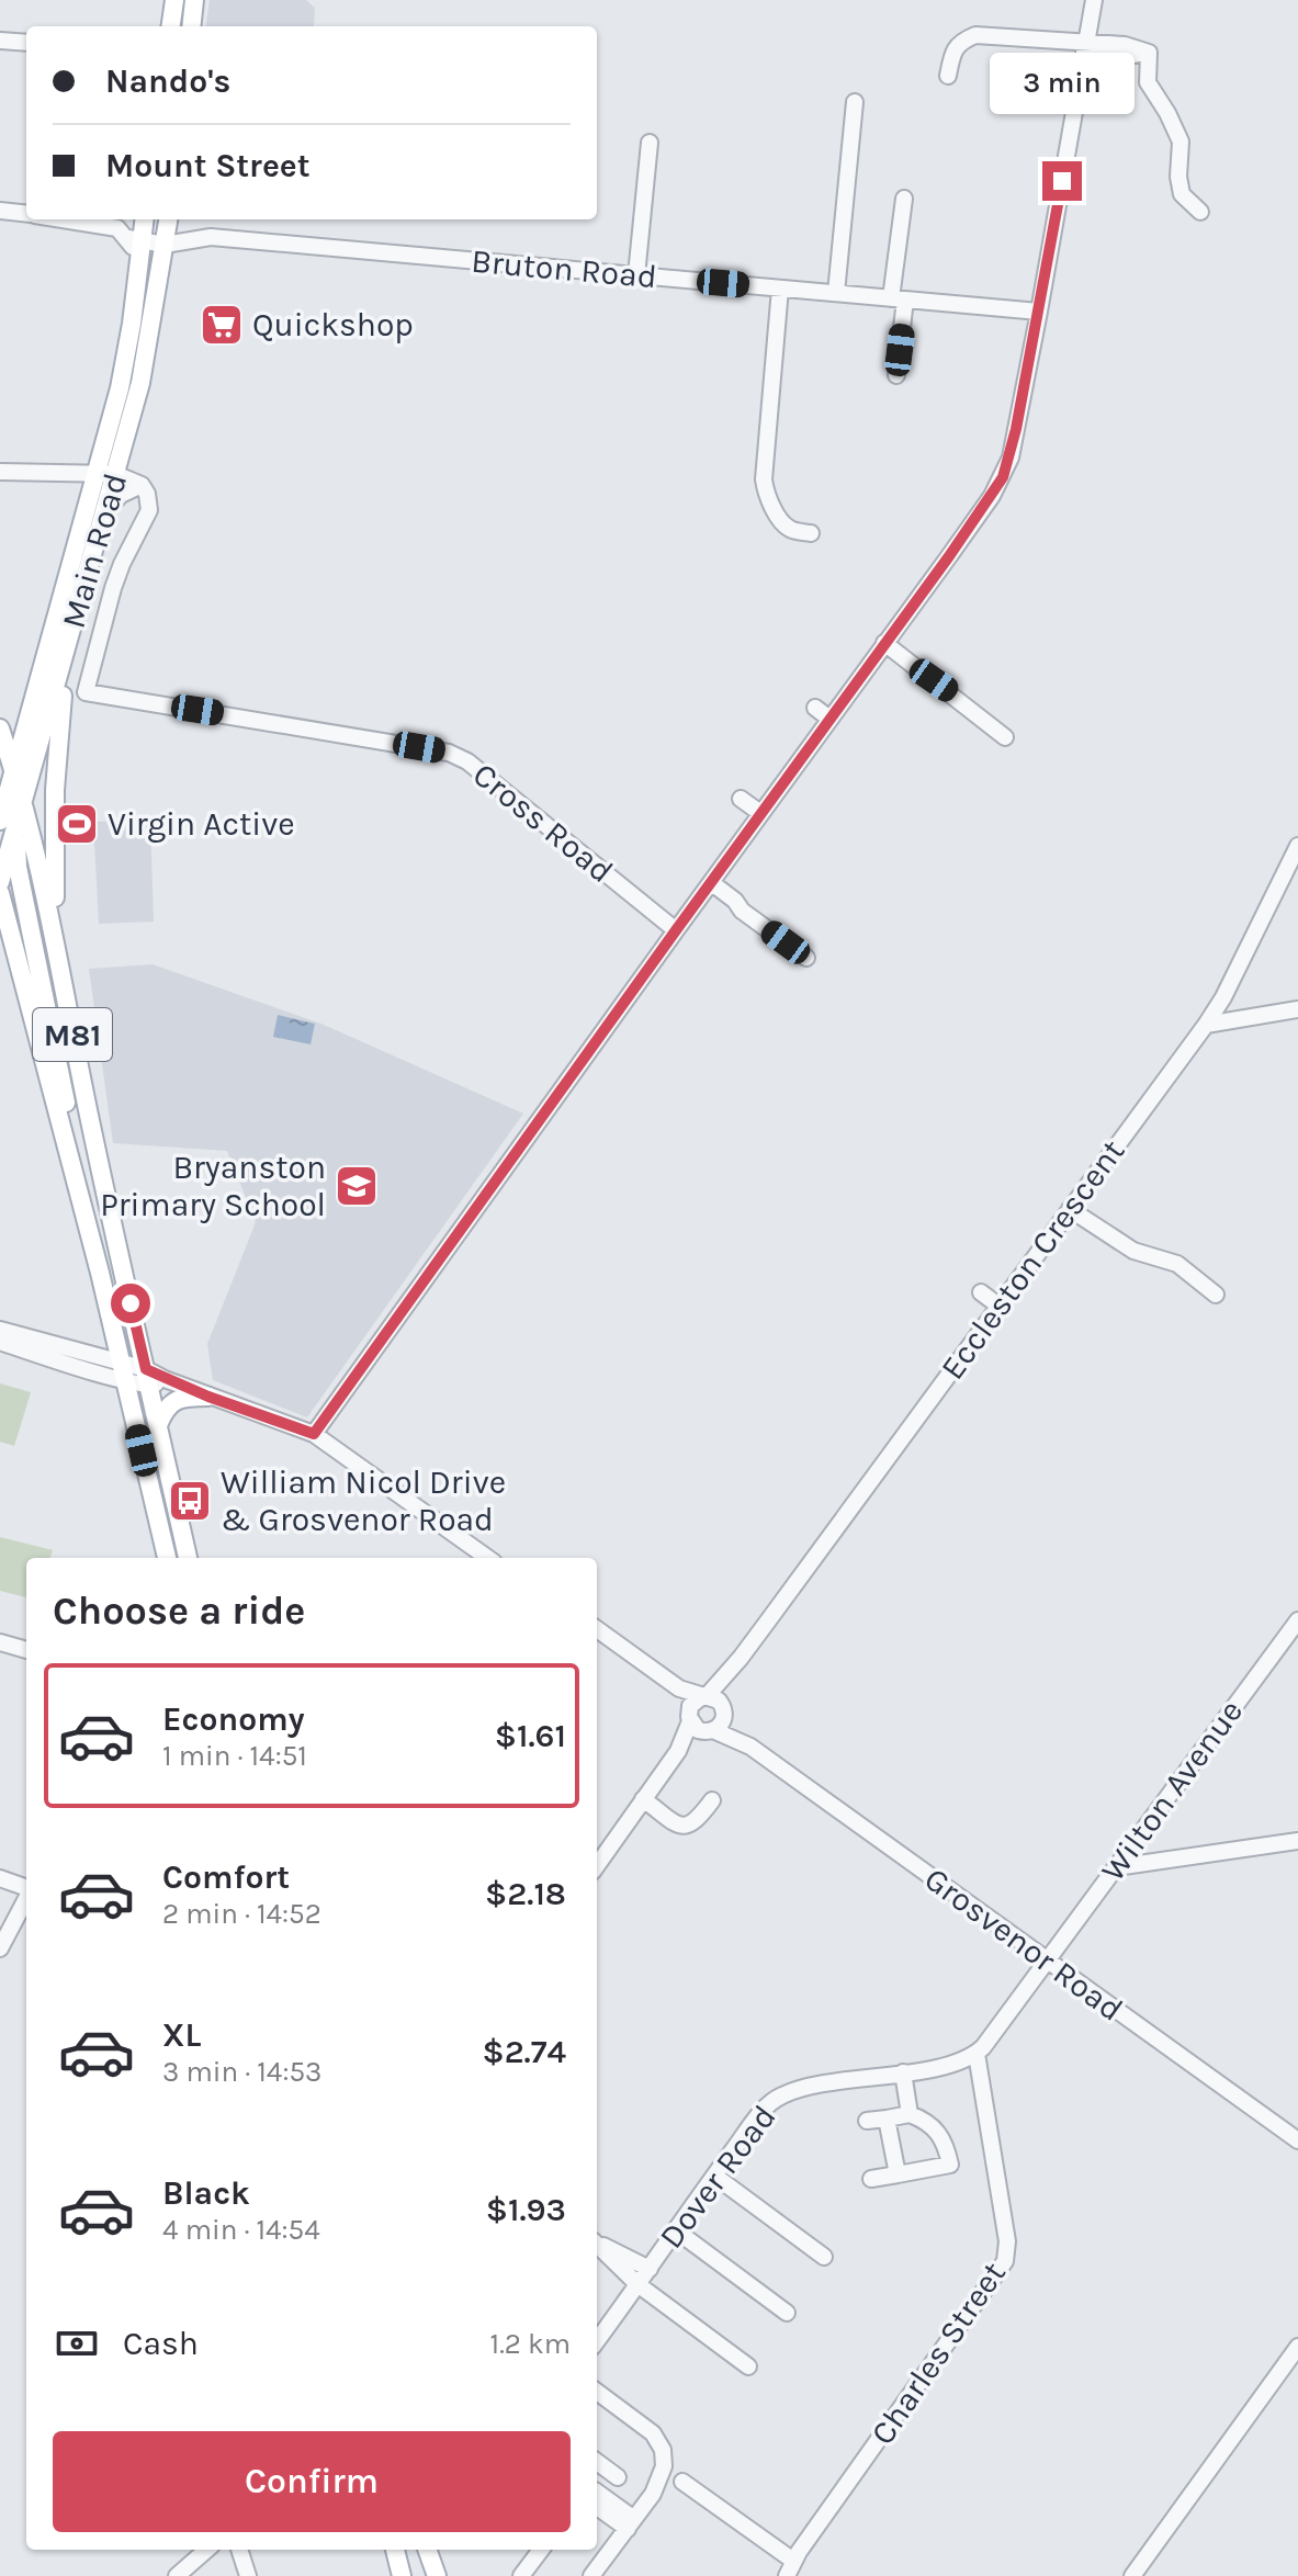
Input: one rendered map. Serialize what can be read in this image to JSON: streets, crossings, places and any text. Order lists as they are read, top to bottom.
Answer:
{
  "streets": {
    "main road": ["Main Road", "M81"],
    "street": [
      "Bruton Road",
      "Cross Road",
      "Eccleston Crescent",
      "Wilton Avenue",
      "Grosvenor Road",
      "Dover Road",
      "Charles Street"
    ]
  },
  "crossings": [
    ["Bruton Road", "Main Road"],
    ["Main Road", "M81"],
    ["Eccleston Crescent", "Grosvenor Road"],
    ["Wilton Avenue", "Grosvenor Road"],
    ["Dover Road", "Charles Street"]
  ],
  "places": {
    "supermarket": ["Quickshop"],
    "sports": ["Virgin Active"],
    "school or university": ["Bryanston Primary School"],
    "bus stop": ["William Nicol Drive & Grosvenor Road"]
  },
  "page": {
    "banner": ["Nando's", "Mount Street"],
    "bubble": "3 min",
    "heading": "Choose a ride",
    "list": [
      {
        "name": "Economy",
        "note": "1 min · 14:51",
        "value": "$1.61"
      },
      {
        "name": "Comfort",
        "note": "2 min · 14:52",
        "value": "$2.18"
      },
      {
        "name": "XL",
        "note": "3 min · 14:53",
        "value": "$2.74"
      },
      {
        "name": "Black",
        "note": "4 min · 14:54",
        "value": "$1.93"
      }
    ],
    "pay": ["Cash", "1.2 km"],
    "buttons": "Confirm"
  }
}
